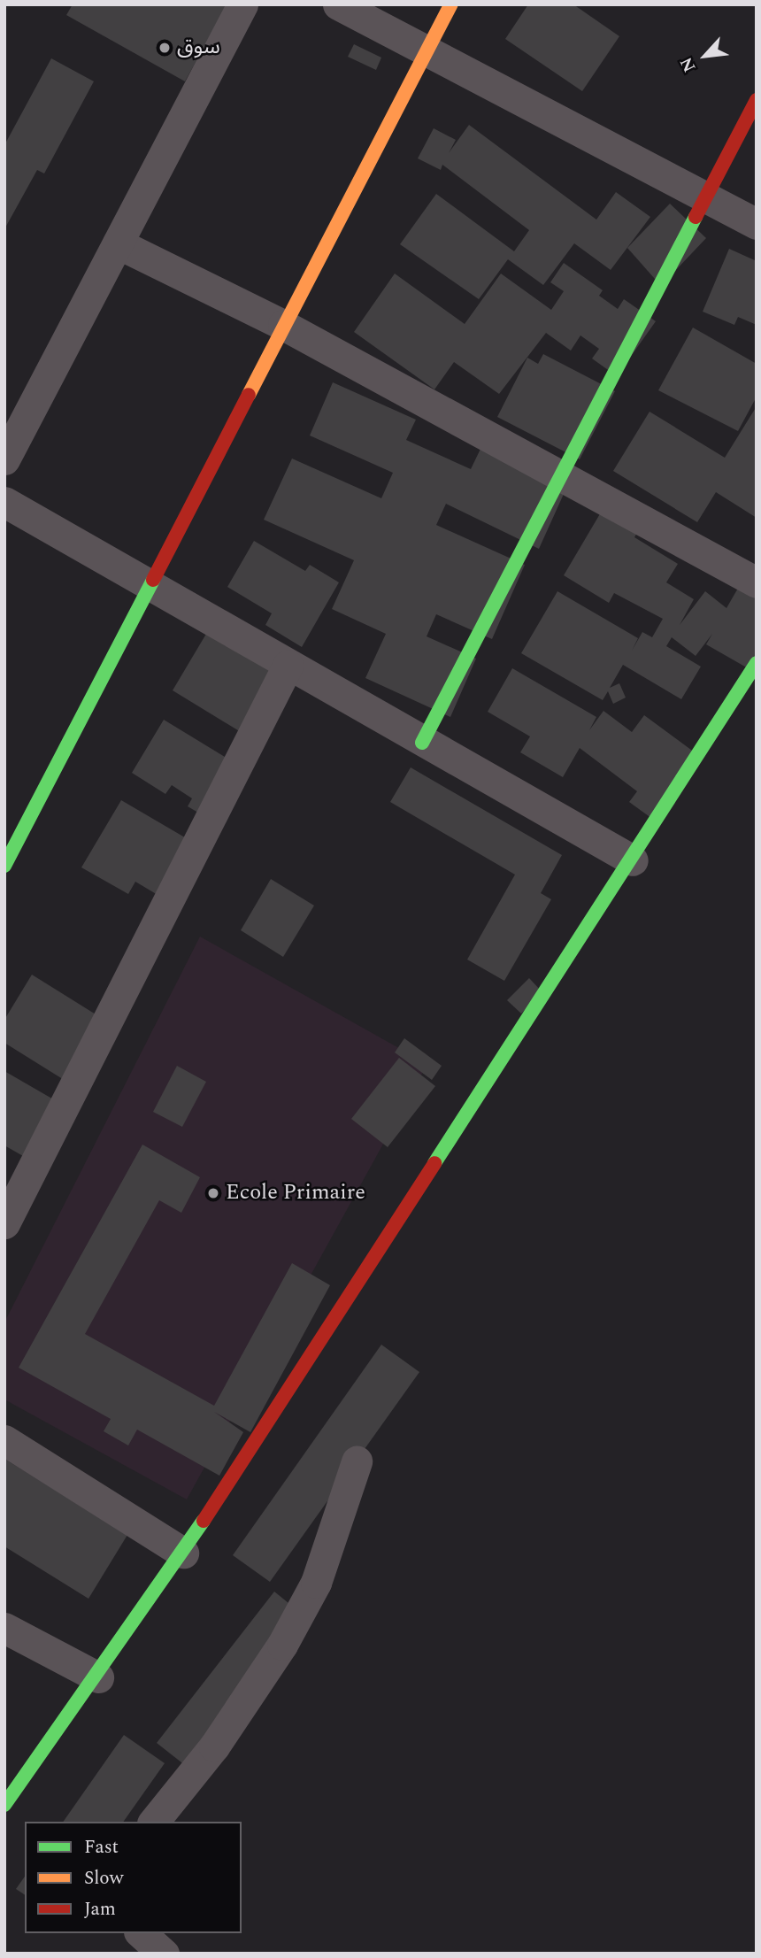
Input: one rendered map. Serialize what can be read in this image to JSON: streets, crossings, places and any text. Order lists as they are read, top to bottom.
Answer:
{
  "places": ["سوق", "Ecole Primaire"],
  "legend": ["Fast", "Slow", "Jam"],
  "north": "bottom left"
}
